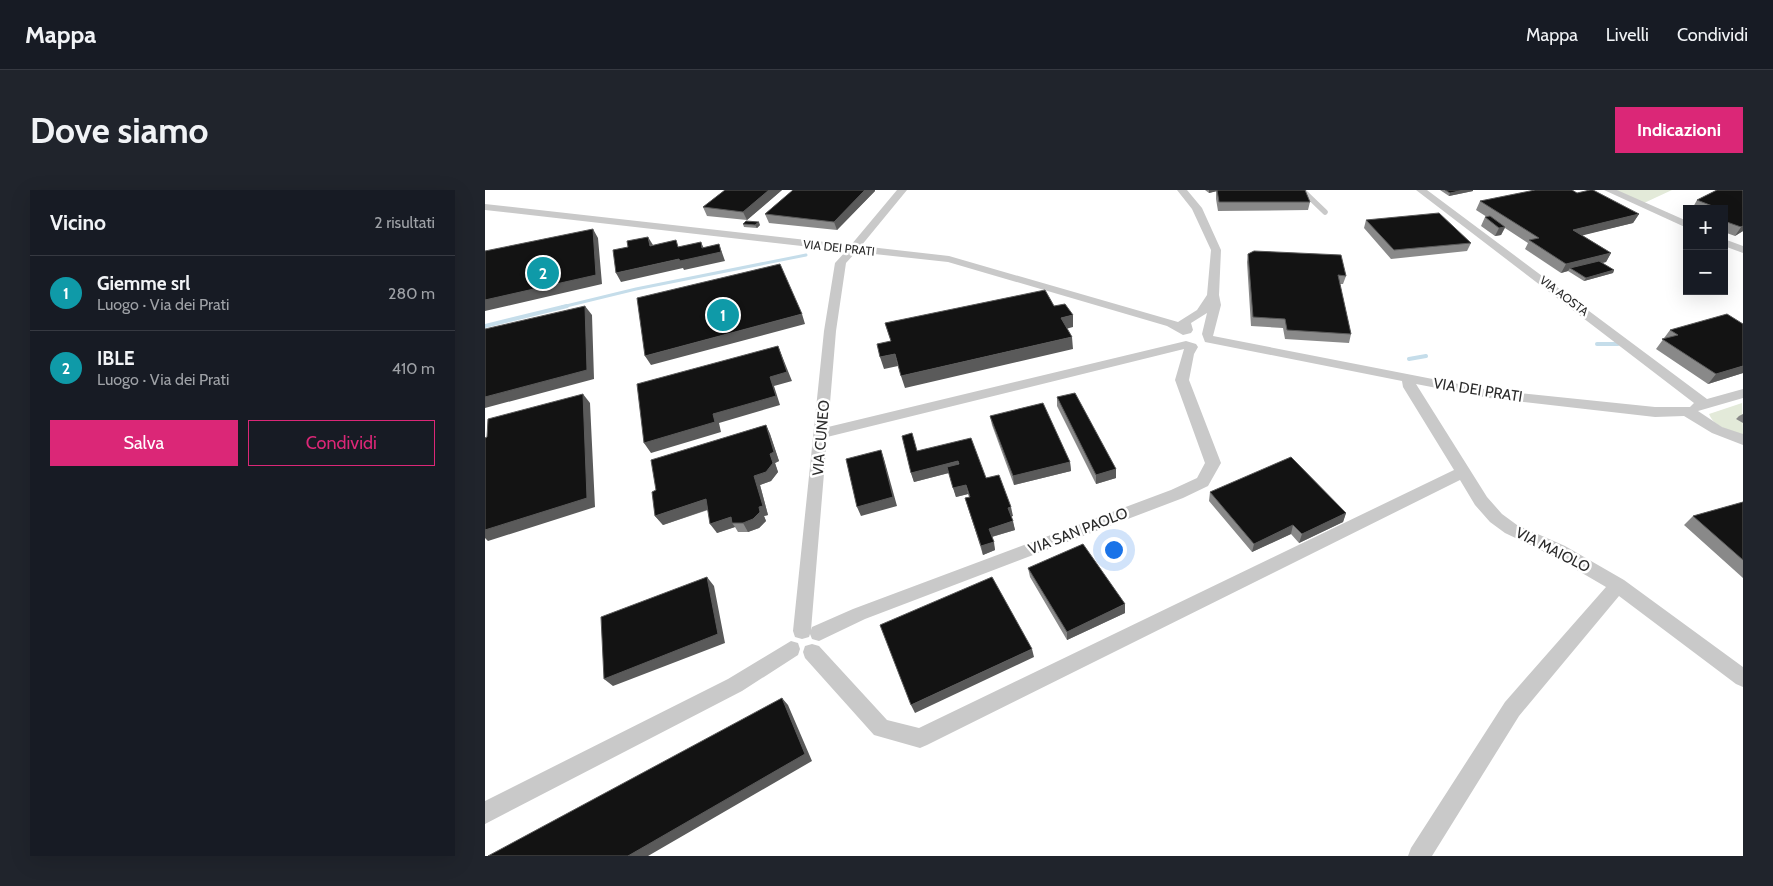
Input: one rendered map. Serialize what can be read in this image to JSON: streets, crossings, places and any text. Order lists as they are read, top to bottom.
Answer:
{
  "streets": {
    "street": [
      "VIA DEI PRATI",
      "VIA AOSTA",
      "VIA CUNEO",
      "VIA SAN PAOLO",
      "VIA MAIOLO"
    ]
  },
  "crossings": [
    ["VIA DEI PRATI", "VIA AOSTA"],
    ["VIA DEI PRATI", "VIA CUNEO"],
    ["VIA DEI PRATI", "VIA SAN PAOLO"],
    ["VIA DEI PRATI", "VIA MAIOLO"],
    ["VIA CUNEO", "VIA SAN PAOLO"]
  ],
  "page": {
    "header": "Mappa",
    "nav": ["Mappa", "Livelli", "Condividi"],
    "buttons": [
      "Indicazioni",
      ["Salva", "Condividi"]
    ],
    "title": "Dove siamo",
    "heading": ["Vicino", "2 risultati"],
    "map_buttons": ["+", "−"],
    "list": [
      {
        "mark": "1",
        "name": "Giemme srl",
        "note": "Luogo · Via dei Prati",
        "value": "280 m"
      },
      {
        "mark": "2",
        "name": "IBLE",
        "note": "Luogo · Via dei Prati",
        "value": "410 m"
      }
    ],
    "pins": ["2", "1"]
  }
}
